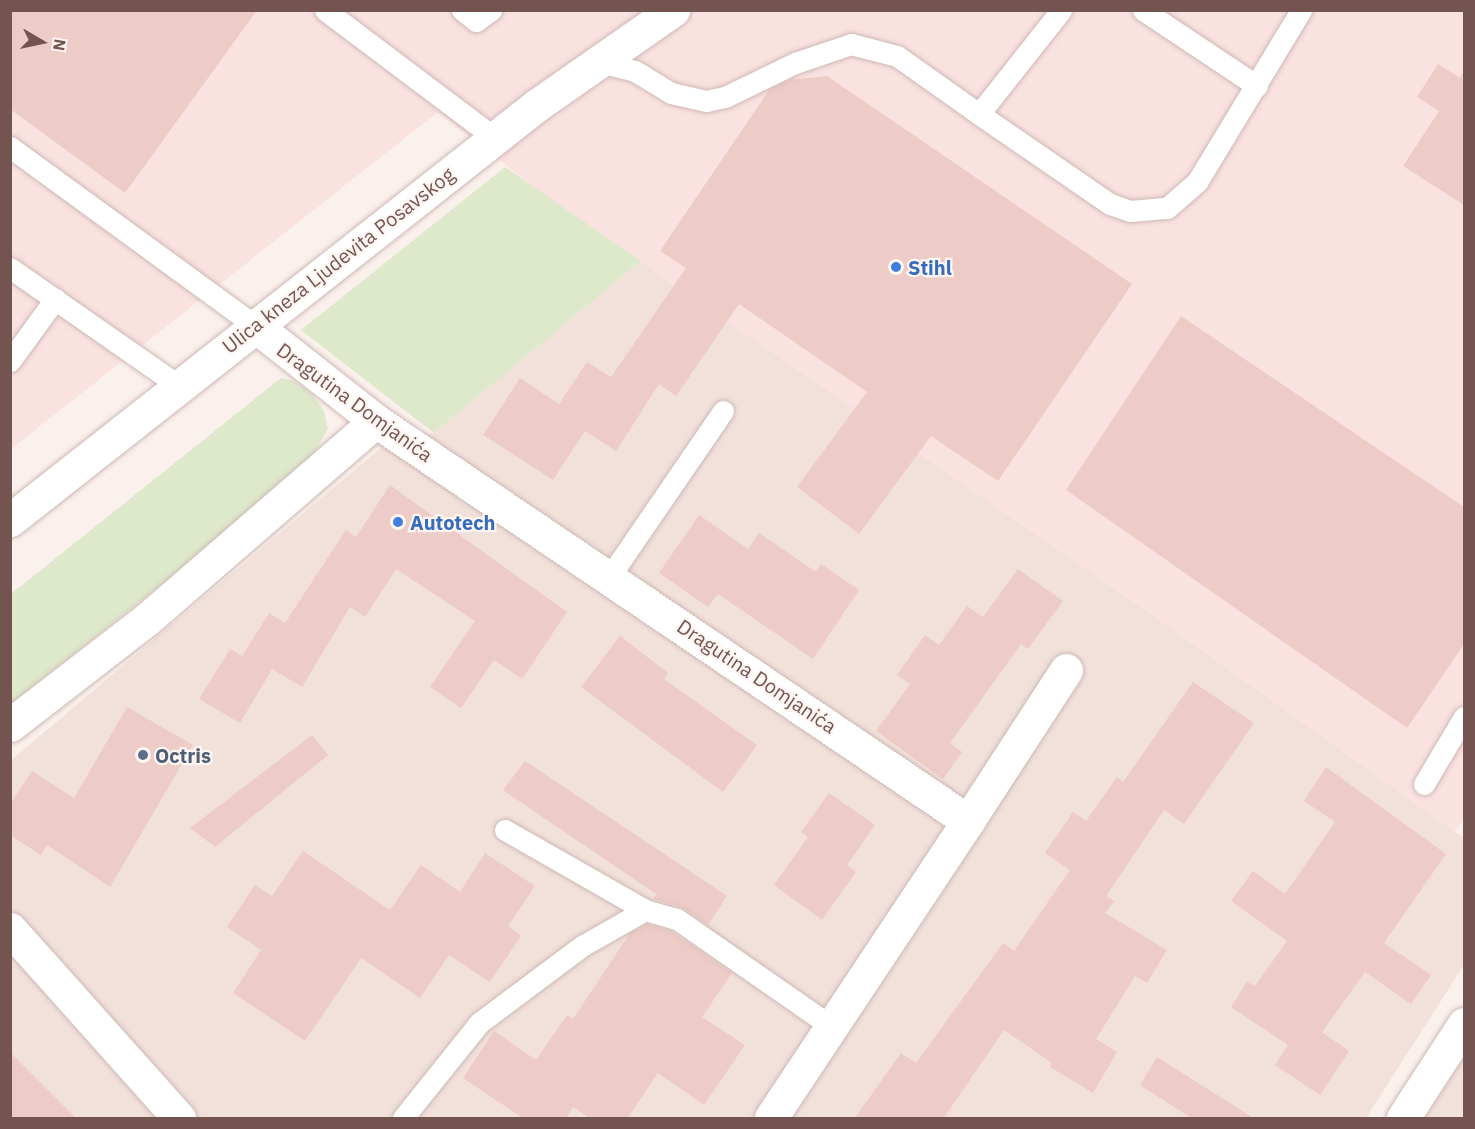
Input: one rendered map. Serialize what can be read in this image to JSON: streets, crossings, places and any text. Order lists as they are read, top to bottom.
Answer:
{
  "streets": {
    "street": ["Ulica kneza Ljudevita Posavskog", "Dragutina Domjanića"]
  },
  "crossings": [
    ["Ulica kneza Ljudevita Posavskog", "Dragutina Domjanića"]
  ],
  "places": ["Stihl", "Autotech", "Octris"],
  "north": "right"
}
